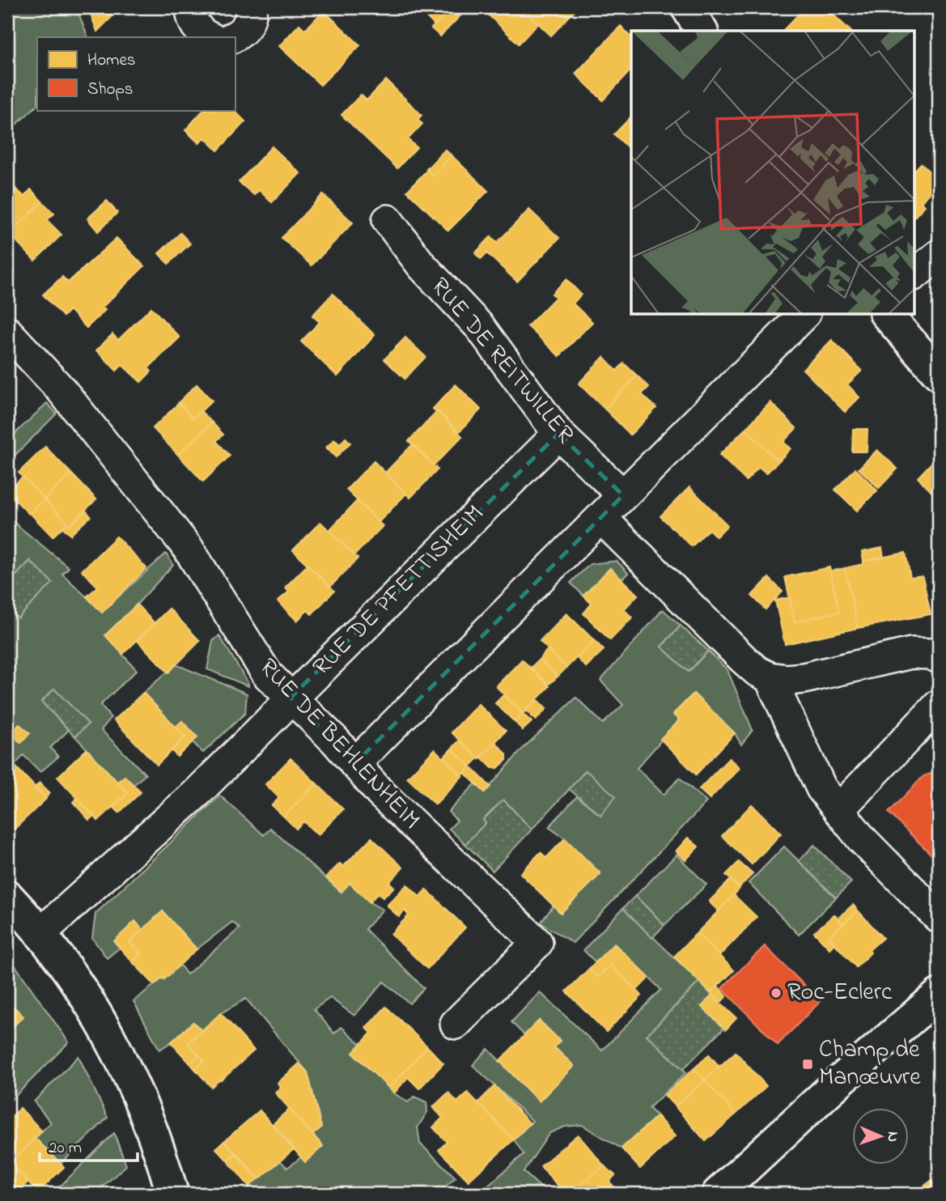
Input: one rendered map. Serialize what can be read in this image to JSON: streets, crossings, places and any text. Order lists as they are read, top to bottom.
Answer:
{
  "streets": {
    "street": ["RUE DE REITWILLER", "RUE DE PFETTISHEIM", "RUE DE BEHLENHEIM"]
  },
  "crossings": [
    ["RUE DE REITWILLER", "RUE DE PFETTISHEIM"],
    ["RUE DE PFETTISHEIM", "RUE DE BEHLENHEIM"]
  ],
  "places": {
    "other": ["Roc-Eclerc"],
    "transit": ["Champ de Manœuvre"]
  },
  "legend": ["Homes", "Shops"],
  "scale_bar": "20 m",
  "north": "right"
}
